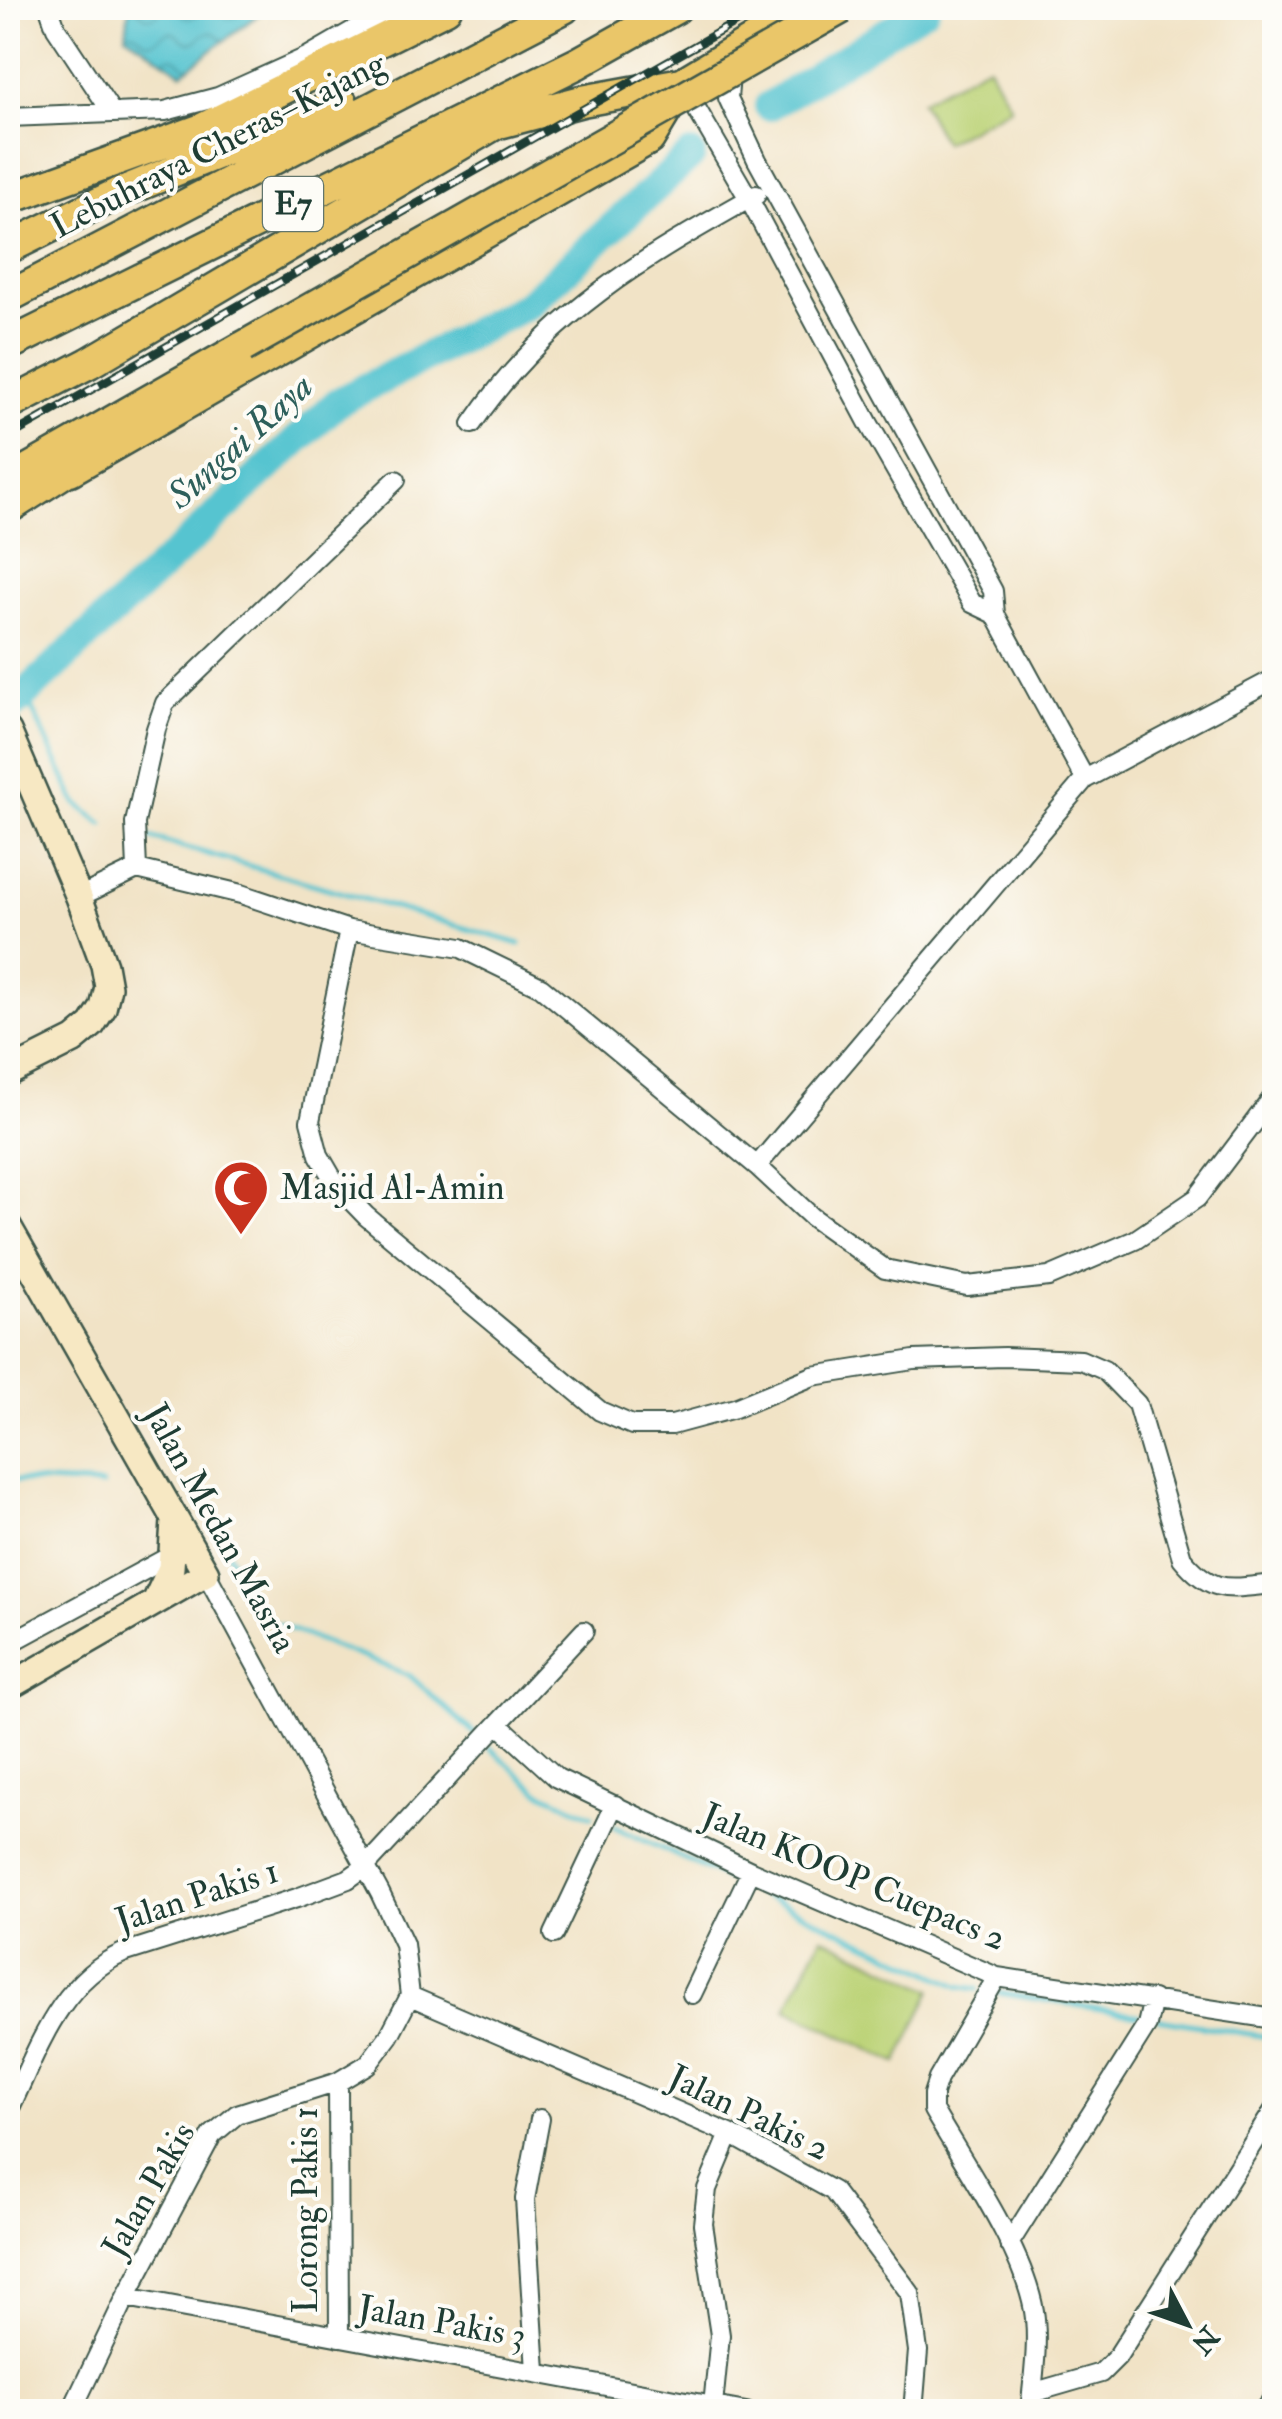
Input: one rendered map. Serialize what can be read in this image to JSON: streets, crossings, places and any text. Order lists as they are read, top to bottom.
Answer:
{
  "streets": {
    "highway": ["Lebuhraya Cheras–Kajang", "E7"],
    "street": [
      "Jalan Medan Masria",
      "Jalan KOOP Cuepacs 2",
      "Jalan Pakis 1",
      "Jalan Pakis 2",
      "Jalan Pakis",
      "Lorong Pakis 1",
      "Jalan Pakis 3"
    ]
  },
  "crossings": [
    ["Jalan Medan Masria", "Jalan Pakis 1"],
    ["Jalan Pakis 2", "Jalan Pakis"],
    ["Jalan Pakis", "Lorong Pakis 1"],
    ["Jalan Pakis", "Jalan Pakis 3"],
    ["Lorong Pakis 1", "Jalan Pakis 3"]
  ],
  "water": ["Sungai Raya"],
  "places": {
    "mosque": ["Masjid Al-Amin"]
  },
  "north": "bottom right"
}
